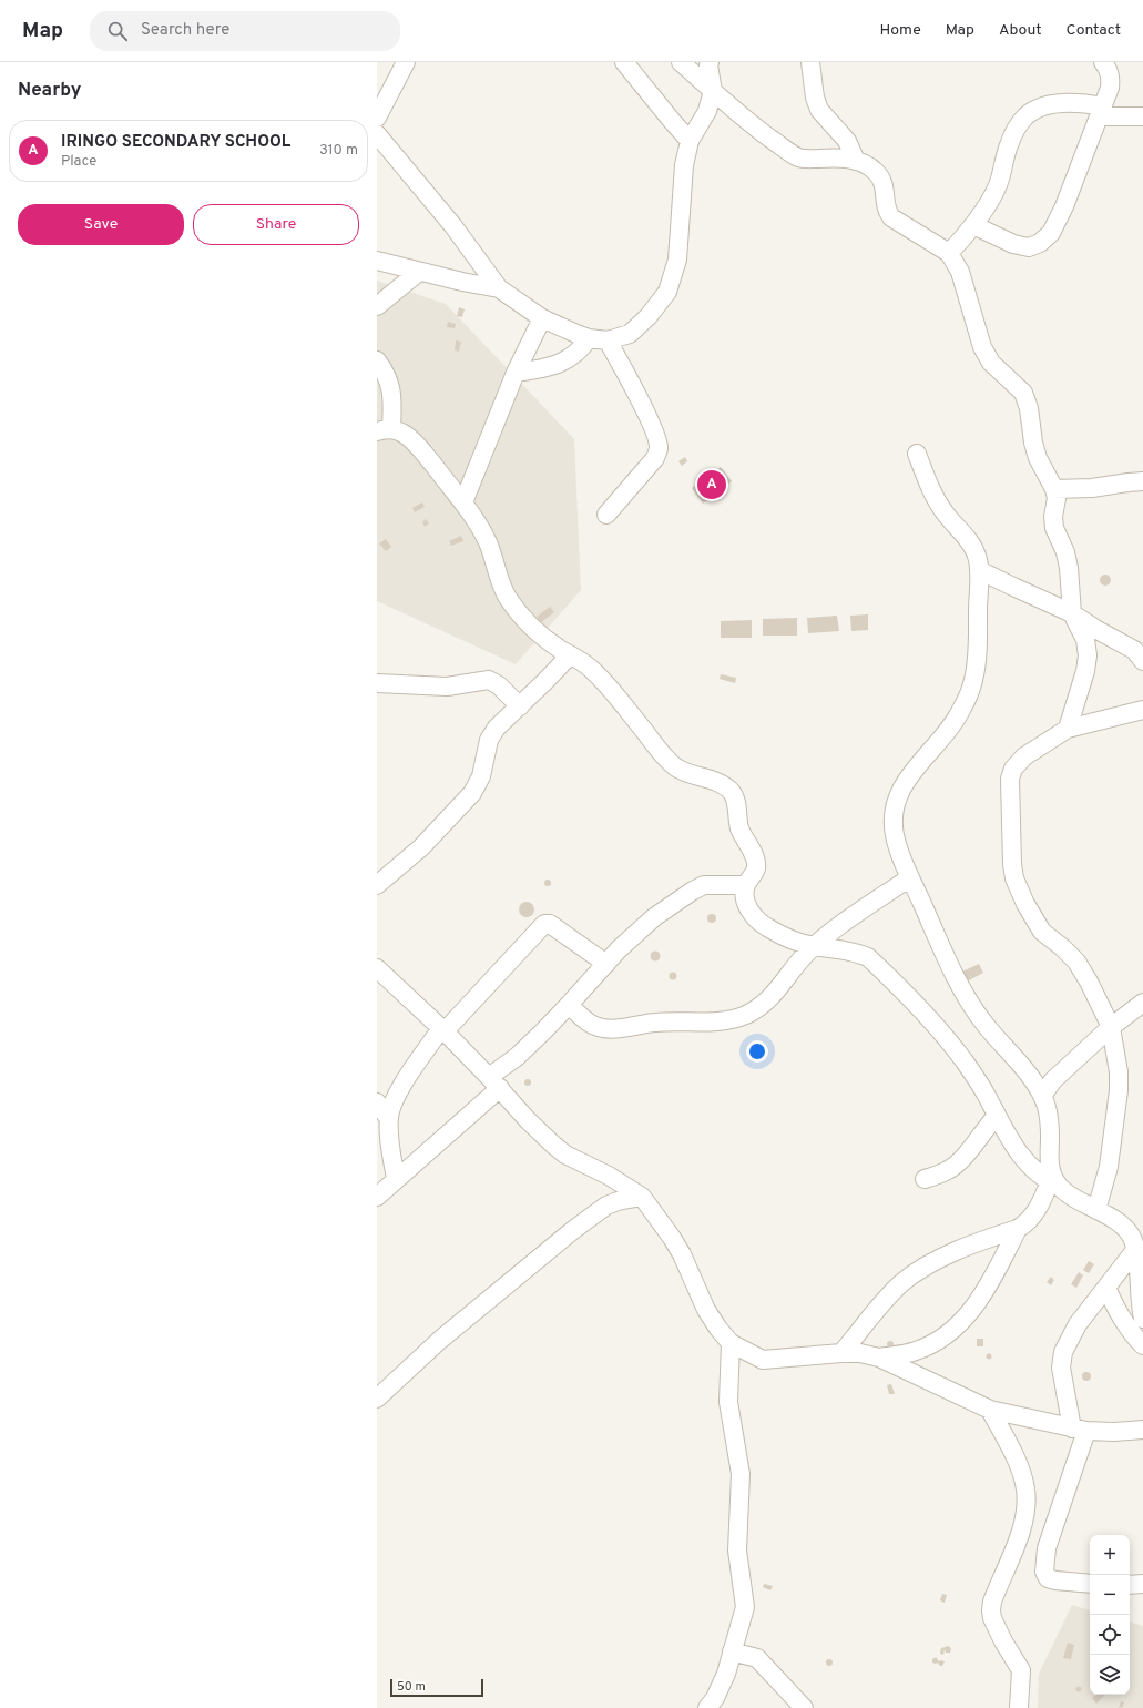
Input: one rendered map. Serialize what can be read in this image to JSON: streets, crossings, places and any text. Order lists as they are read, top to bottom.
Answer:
{
  "scale_bar": "50 m",
  "page": {
    "header": "Map",
    "search": "Search here",
    "nav": [
      "Home",
      "Map",
      "About",
      "Contact"
    ],
    "heading": "Nearby",
    "list": [
      {
        "mark": "A",
        "name": "IRINGO SECONDARY SCHOOL",
        "note": "Place",
        "value": "310 m"
      }
    ],
    "buttons": ["Save", "Share"],
    "pins": "A",
    "map_buttons": ["+", "−"],
    "scale": "50 m"
  }
}
